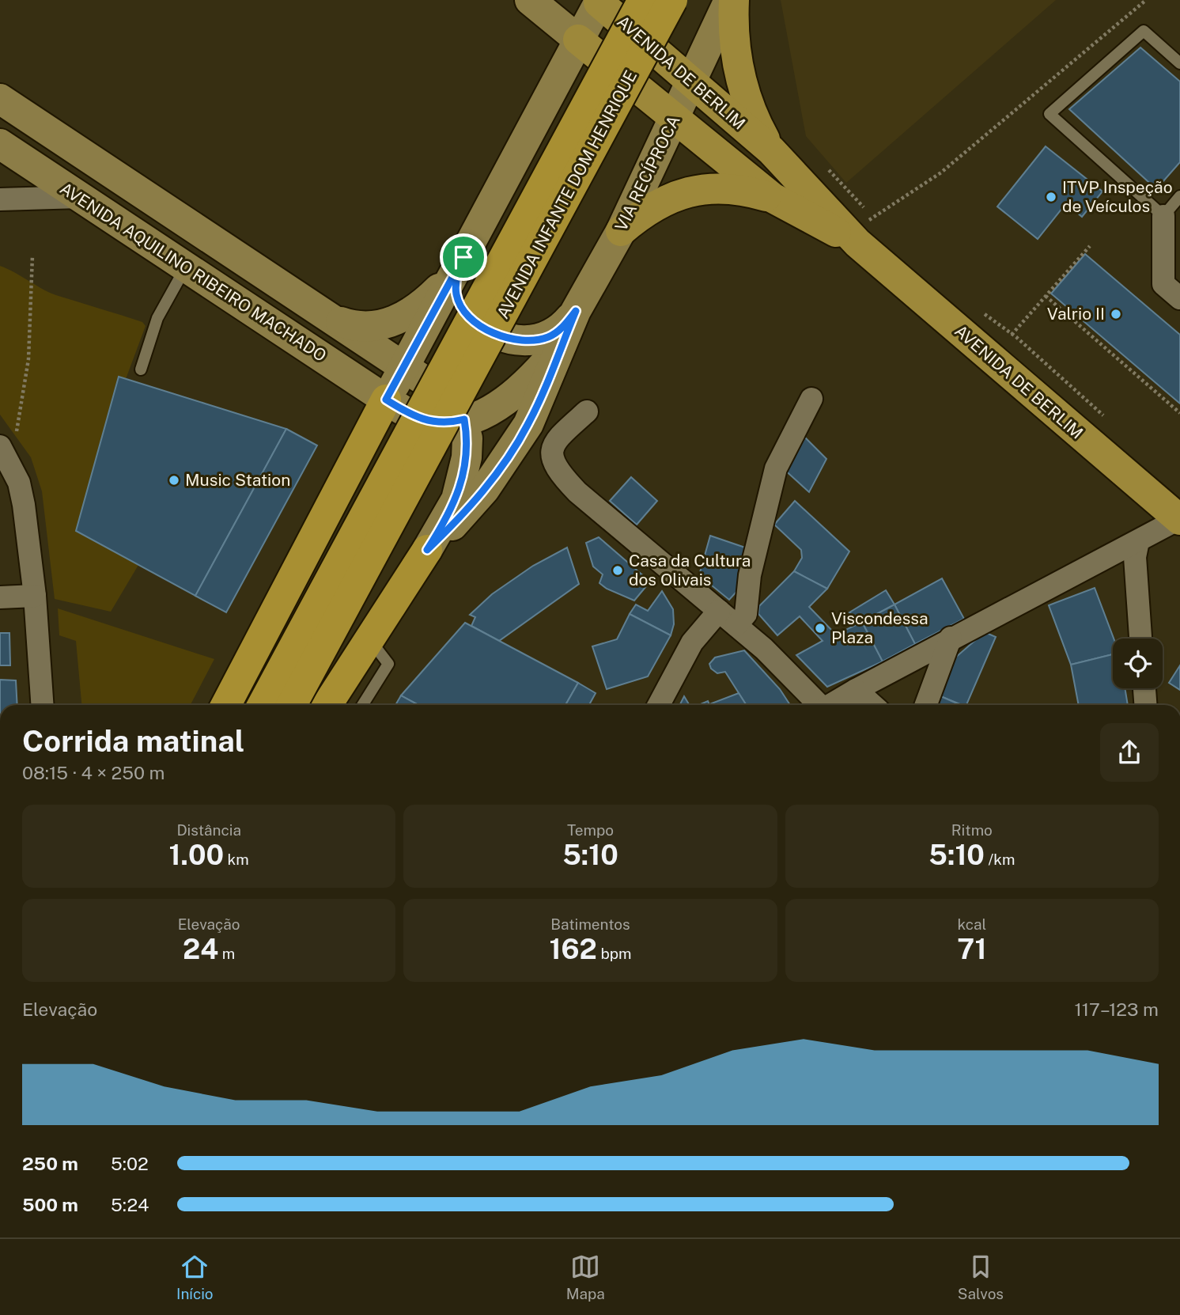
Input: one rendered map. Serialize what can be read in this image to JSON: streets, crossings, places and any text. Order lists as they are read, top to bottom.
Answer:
{
  "streets": {
    "highway": ["AVENIDA INFANTE DOM HENRIQUE"],
    "main road": ["AVENIDA DE BERLIM", "VIA RECÍPROCA", "AVENIDA AQUILINO RIBEIRO MACHADO"]
  },
  "crossings": [
    ["AVENIDA DE BERLIM", "VIA RECÍPROCA"],
    ["VIA RECÍPROCA", "AVENIDA AQUILINO RIBEIRO MACHADO"]
  ],
  "places": [
    "ITVP Inspeção de Veículos",
    "Valrio II",
    "Music Station",
    "Casa da Cultura dos Olivais",
    "Viscondessa Plaza"
  ],
  "page": {
    "heading": ["Corrida matinal", "08:15 · 4 × 250 m"],
    "stats": [
      ["Distância", "1.00 km"],
      ["Tempo", "5:10"],
      ["Ritmo", "5:10 /km"],
      ["Elevação", "24 m"],
      ["Batimentos", "162 bpm"],
      ["kcal", "71"]
    ],
    "chart": ["Elevação", "117–123 m"],
    "list": [
      {
        "name": "250 m",
        "note": "5:02"
      },
      {
        "name": "500 m",
        "note": "5:24"
      }
    ],
    "tabs": ["Início", "Mapa", "Salvos"]
  }
}
